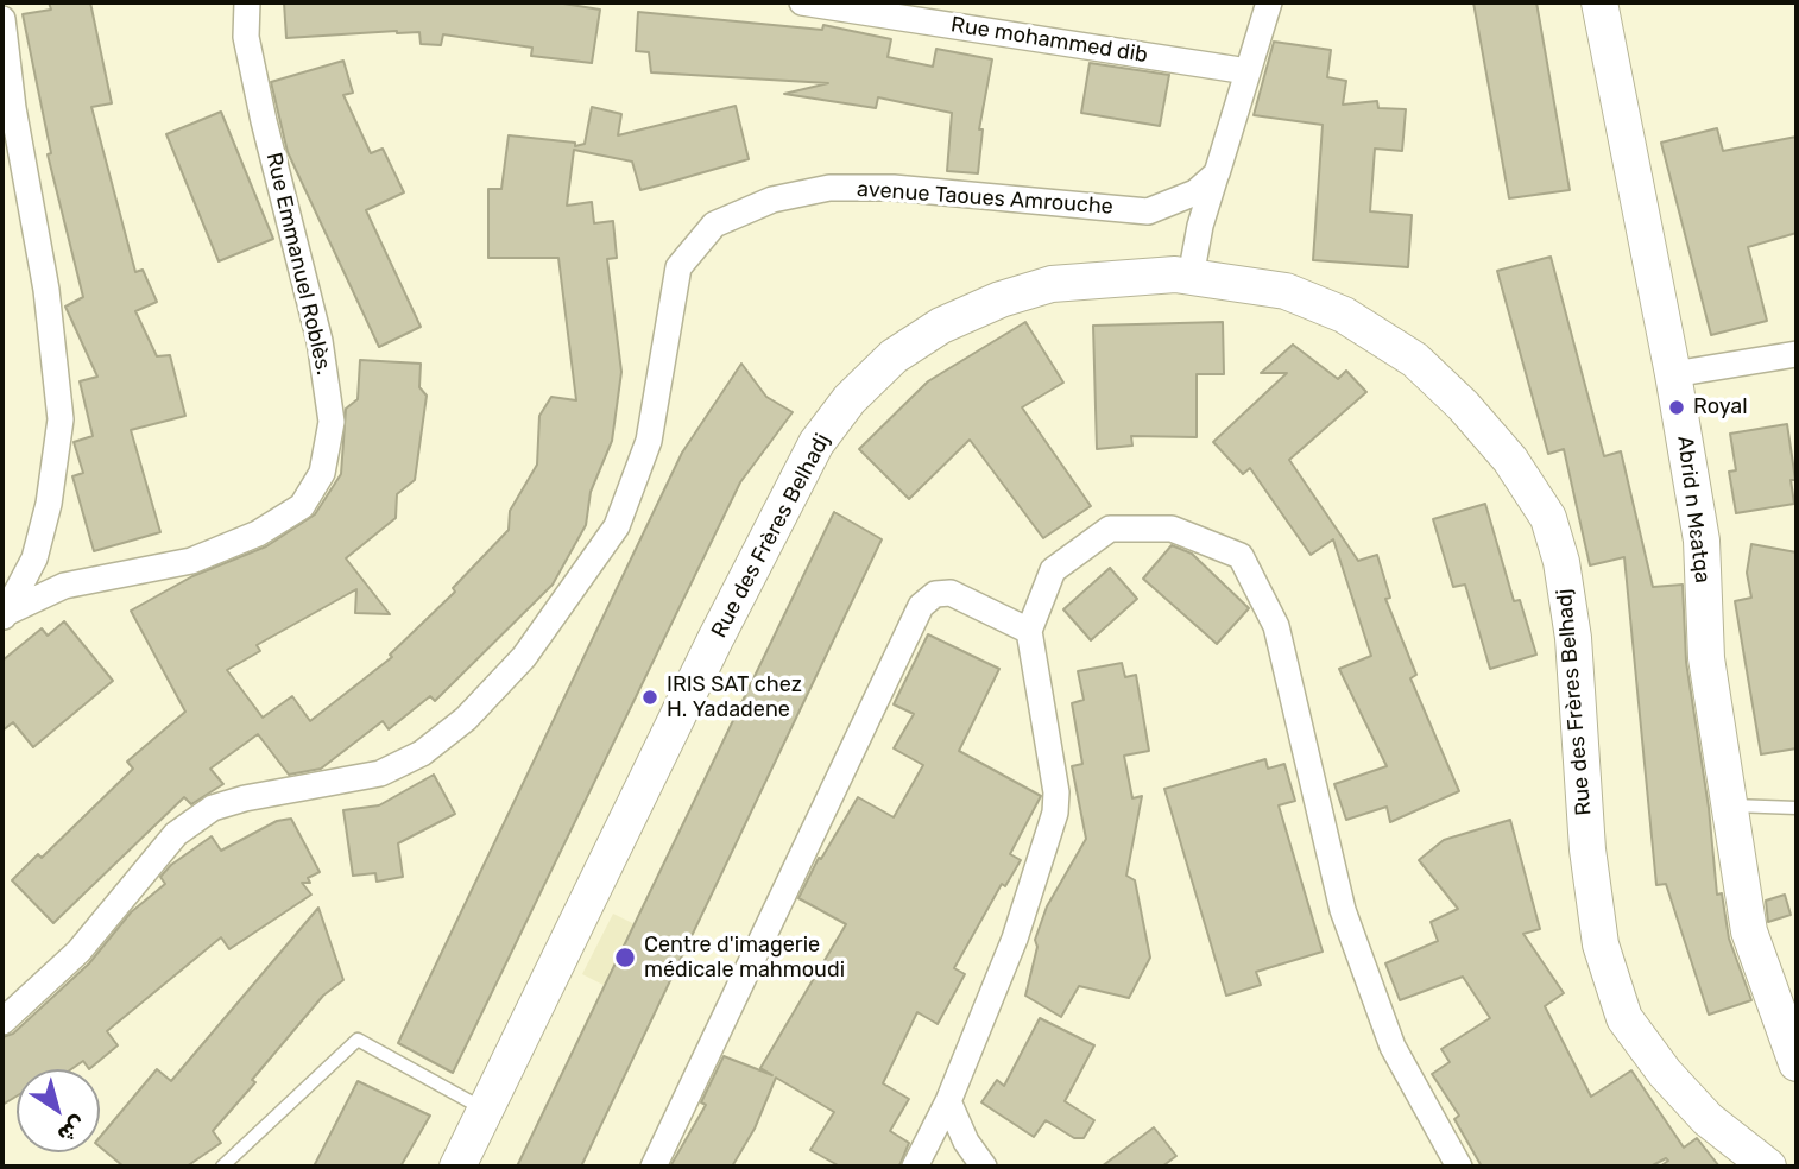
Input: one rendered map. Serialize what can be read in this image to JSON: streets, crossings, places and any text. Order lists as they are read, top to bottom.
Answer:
{
  "streets": {
    "main road": ["Abrid n Mɛatqa", "Rue des Frères Belhadj"],
    "street": ["Rue mohammed dib", "avenue Taoues Amrouche", "Rue Emmanuel Roblès."]
  },
  "places": ["Royal", "IRIS SAT chez H. Yadadene", "Centre d'imagerie médicale mahmoudi"],
  "north": "bottom right"
}
